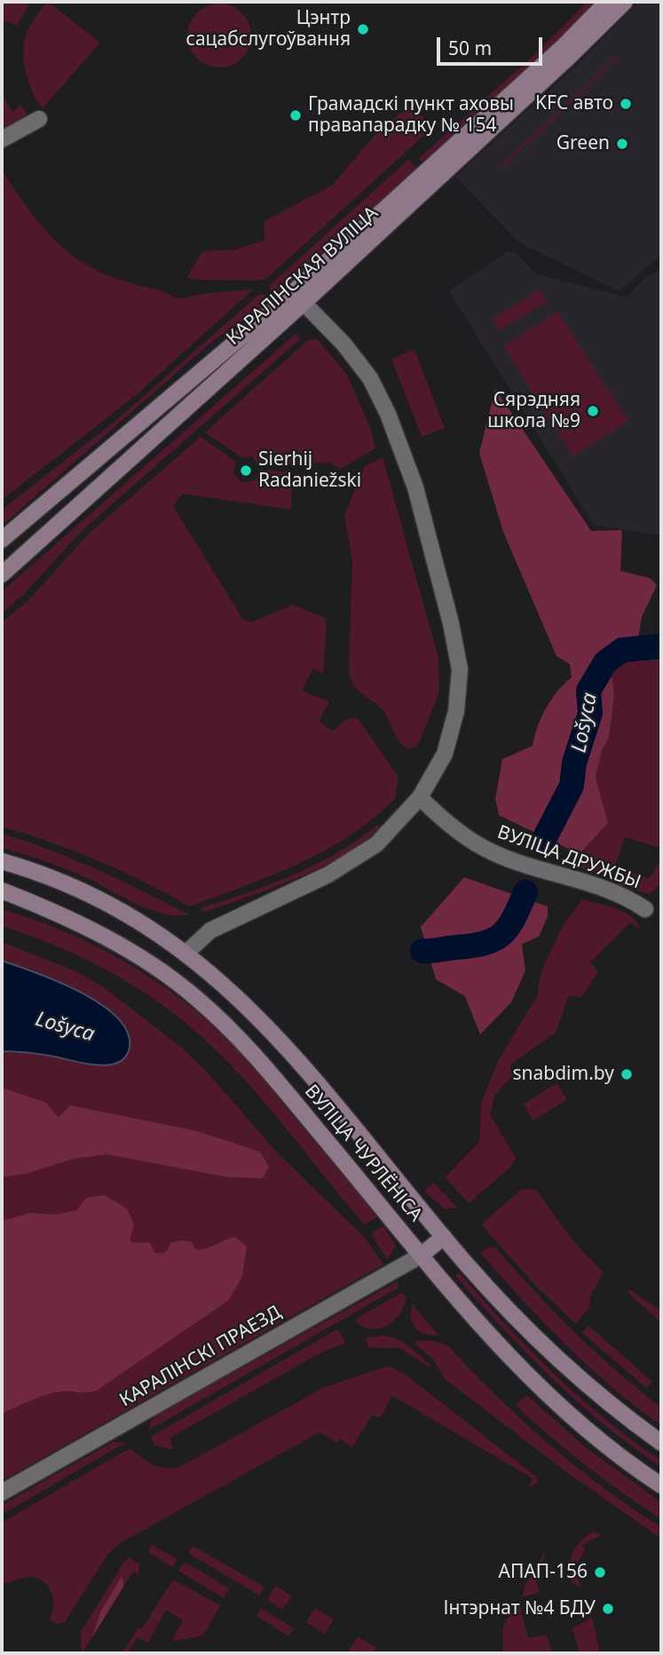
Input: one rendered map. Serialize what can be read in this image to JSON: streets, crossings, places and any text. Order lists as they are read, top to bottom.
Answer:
{
  "streets": {
    "main road": ["КАРАЛІНСКАЯ ВУЛІЦА", "ВУЛІЦА ЧУРЛЁНІСА"],
    "street": ["ВУЛІЦА ДРУЖБЫ", "КАРАЛІНСКІ ПРАЕЗД"]
  },
  "crossings": [
    ["ВУЛІЦА ЧУРЛЁНІСА", "КАРАЛІНСКІ ПРАЕЗД"]
  ],
  "water": ["Lošyca"],
  "places": [
    "Цэнтр сацабслугоўвання",
    "KFC авто",
    "Грамадскі пункт аховы правапарадку № 154",
    "Green",
    "Сярэдняя школа №9",
    "Sierhij Radaniežski",
    "snabdim.by",
    "АПАП-156",
    "Інтэрнат №4 БДУ"
  ],
  "scale_bar": "50 m"
}
